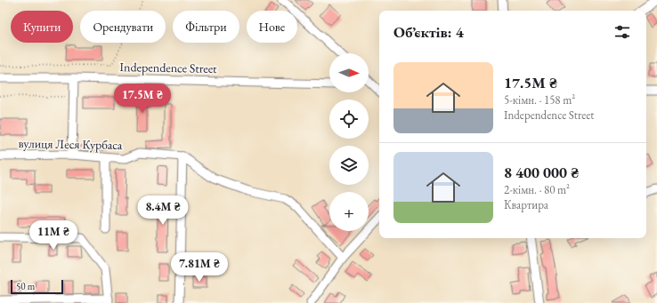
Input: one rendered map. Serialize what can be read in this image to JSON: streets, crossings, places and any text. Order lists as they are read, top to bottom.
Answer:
{
  "streets": {
    "street": ["Independence Street", "вулиця Леся Курбаса"]
  },
  "scale_bar": "50 m",
  "north": "right",
  "page": {
    "chip": [
      "Купити",
      "Орендувати",
      "Фільтри",
      "Нове"
    ],
    "heading": "Об’єктів: 4",
    "map_buttons": "+",
    "list": [
      {
        "name": "17.5M ₴",
        "note": "5-кімн. · 158 m² · Independence Street"
      },
      {
        "name": "8 400 000 ₴",
        "note": "2-кімн. · 80 m² · Квартира"
      }
    ],
    "price": [
      "17.5M ₴",
      "8.4M ₴",
      "11M ₴",
      "7.81M ₴"
    ],
    "scale": "50 m"
  }
}
